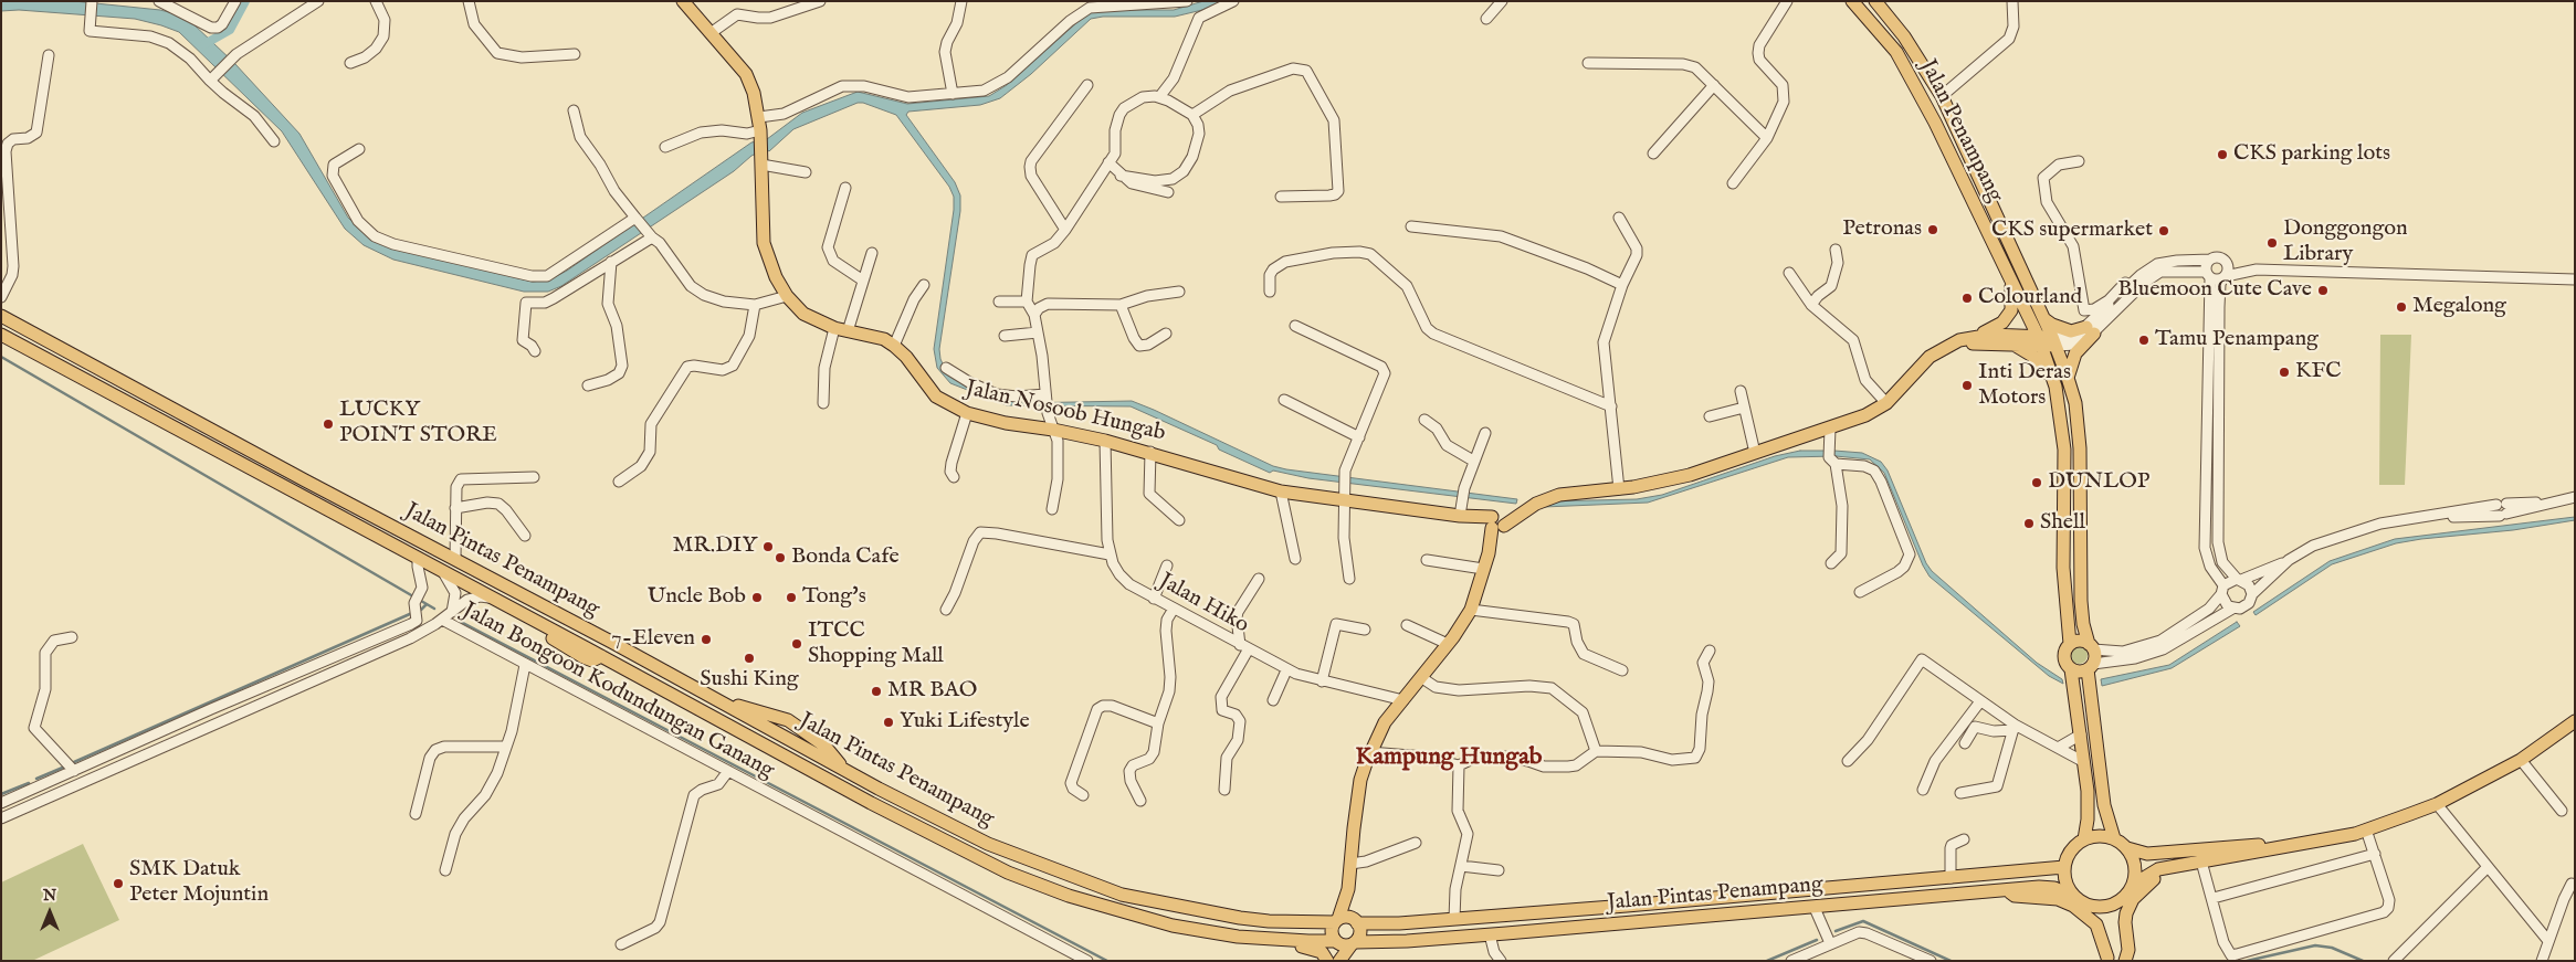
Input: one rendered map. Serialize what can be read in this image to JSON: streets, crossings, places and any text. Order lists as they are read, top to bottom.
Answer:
{
  "streets": {
    "main road": ["Jalan Penampang", "Jalan Nosoob Hungab", "Jalan Pintas Penampang"],
    "street": ["Jalan Hiko", "Jalan Bongoon Kodundungan Ganang"]
  },
  "crossings": [
    ["Jalan Nosoob Hungab", "Jalan Hiko"]
  ],
  "districts": ["Kampung Hungab"],
  "places": [
    "CKS parking lots",
    "Petronas",
    "CKS supermarket",
    "Donggongon Library",
    "Bluemoon Cute Cave",
    "Colourland",
    "Megalong",
    "Tamu Penampang",
    "KFC",
    "Inti Deras Motors",
    "LUCKY POINT STORE",
    "DUNLOP",
    "Shell",
    "MR.DIY",
    "Bonda Cafe",
    "Uncle Bob",
    "Tong's",
    "7-Eleven",
    "ITCC Shopping Mall",
    "Sushi King",
    "MR BAO",
    "Yuki Lifestyle",
    "SMK Datuk Peter Mojuntin"
  ],
  "north": "top"
}
